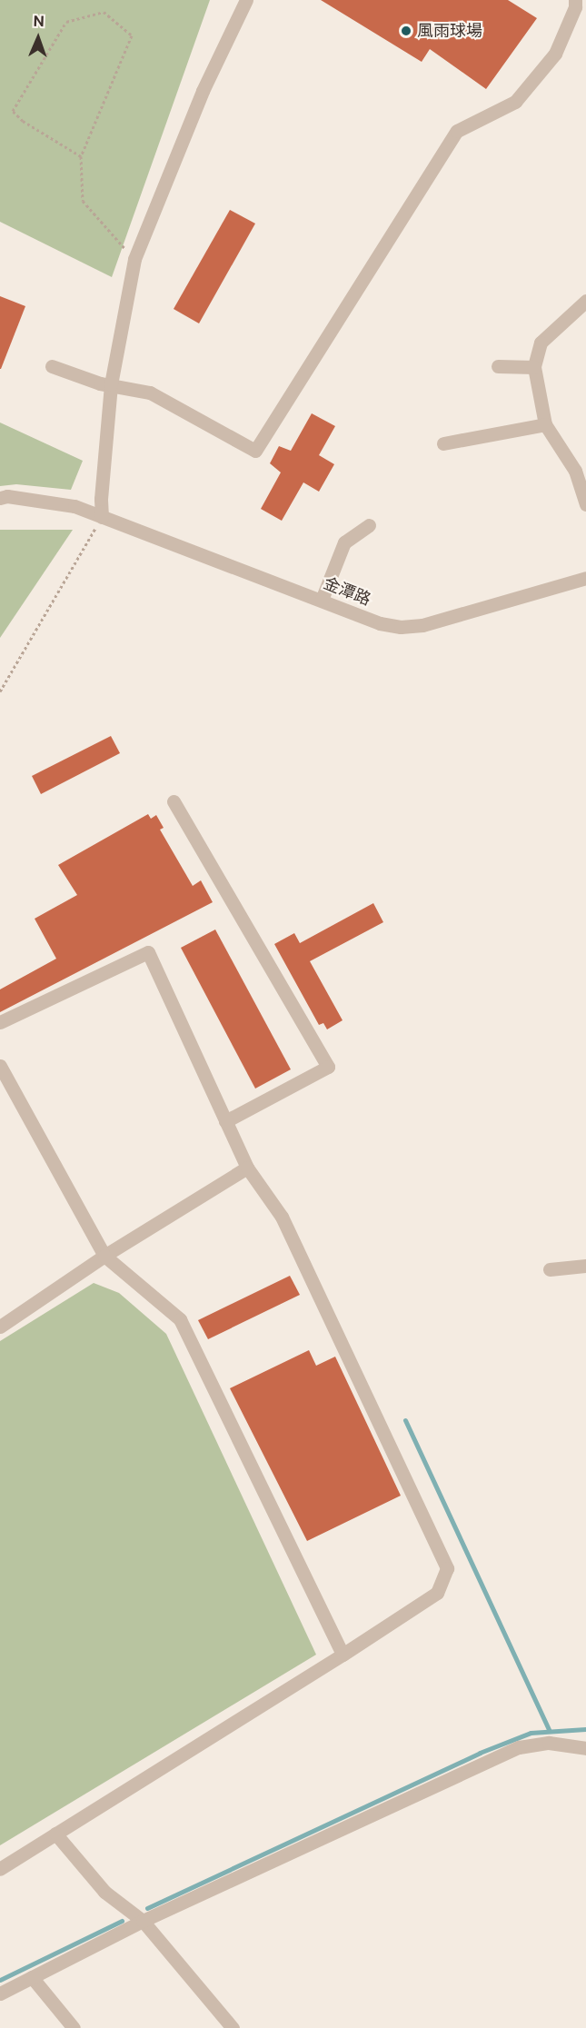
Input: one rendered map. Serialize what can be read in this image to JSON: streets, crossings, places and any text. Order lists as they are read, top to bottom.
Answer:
{
  "streets": {
    "street": ["金潭路"]
  },
  "places": ["風雨球場"],
  "north": "top"
}
